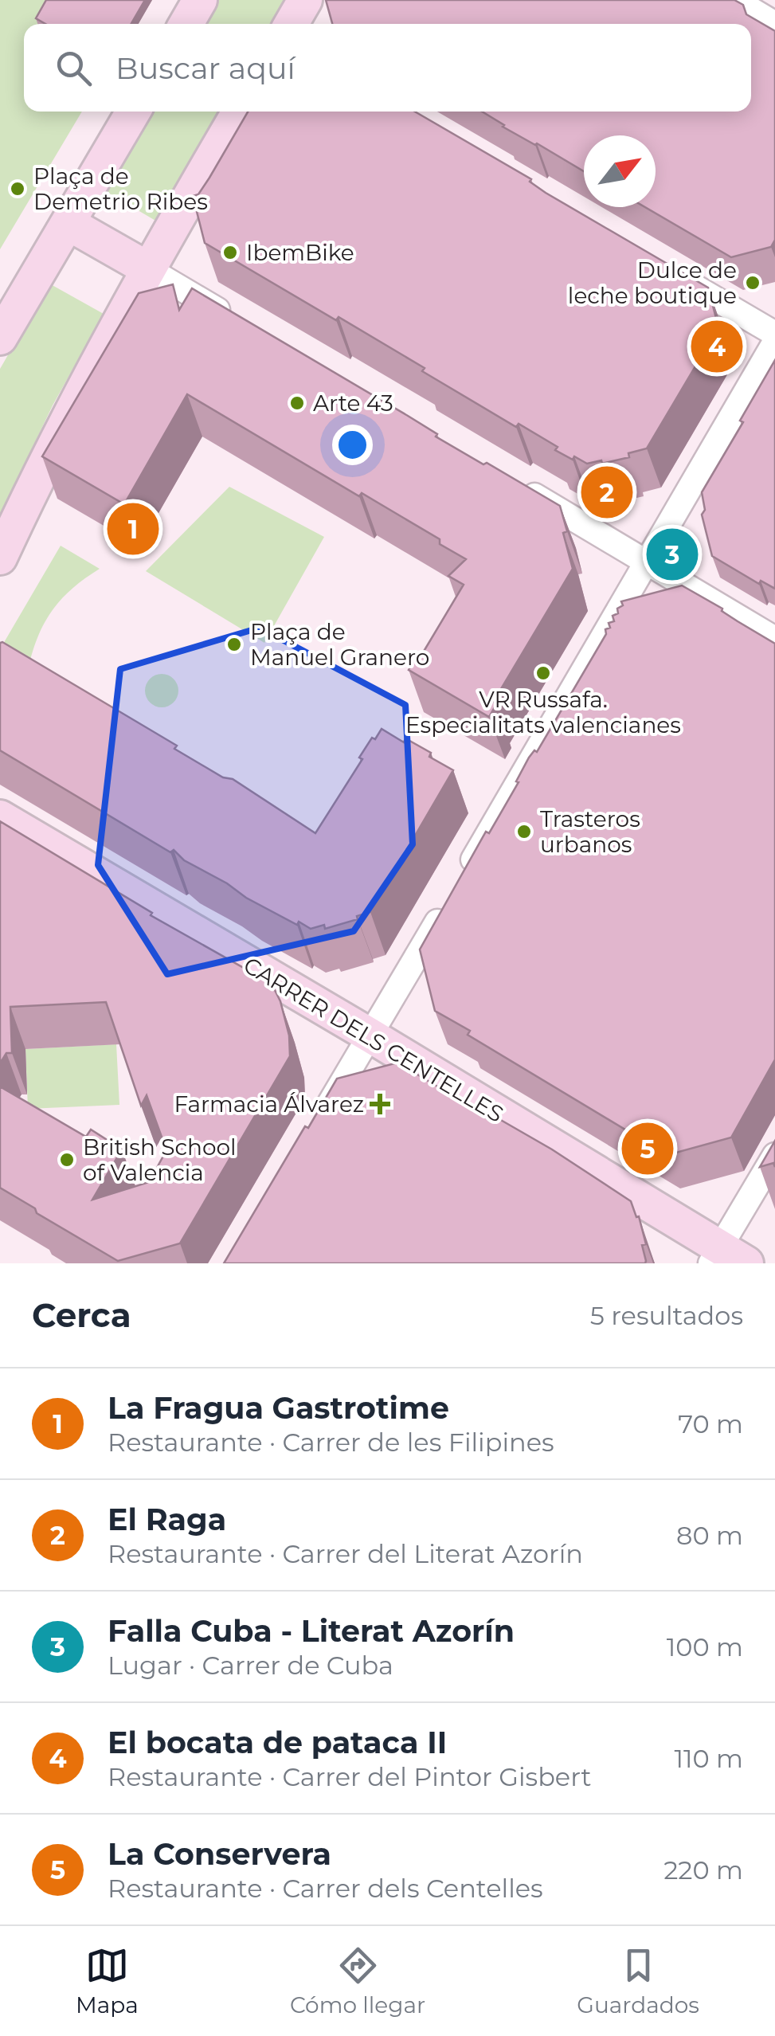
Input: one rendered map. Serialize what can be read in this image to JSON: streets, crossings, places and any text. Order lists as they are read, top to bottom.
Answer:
{
  "streets": {
    "main road": ["CARRER DELS CENTELLES"]
  },
  "places": {
    "other": [
      "Plaça de Demetrio Ribes",
      "IbemBike",
      "Dulce de leche boutique",
      "Arte 43",
      "Plaça de Manuel Granero",
      "VR Russafa. Especialitats valencianes",
      "Trasteros urbanos",
      "British School of Valencia"
    ],
    "health": ["Farmacia Álvarez"]
  },
  "north": "top right",
  "page": {
    "search": "Buscar aquí",
    "pins": [
      "4",
      "2",
      "1",
      "3",
      "5"
    ],
    "heading": ["Cerca", "5 resultados"],
    "list": [
      {
        "mark": "1",
        "name": "La Fragua Gastrotime",
        "note": "Restaurante · Carrer de les Filipines",
        "value": "70 m"
      },
      {
        "mark": "2",
        "name": "El Raga",
        "note": "Restaurante · Carrer del Literat Azorín",
        "value": "80 m"
      },
      {
        "mark": "3",
        "name": "Falla Cuba - Literat Azorín",
        "note": "Lugar · Carrer de Cuba",
        "value": "100 m"
      },
      {
        "mark": "4",
        "name": "El bocata de pataca II",
        "note": "Restaurante · Carrer del Pintor Gisbert",
        "value": "110 m"
      },
      {
        "mark": "5",
        "name": "La Conservera",
        "note": "Restaurante · Carrer dels Centelles",
        "value": "220 m"
      }
    ],
    "nav": ["Mapa", "Cómo llegar", "Guardados"]
  }
}
